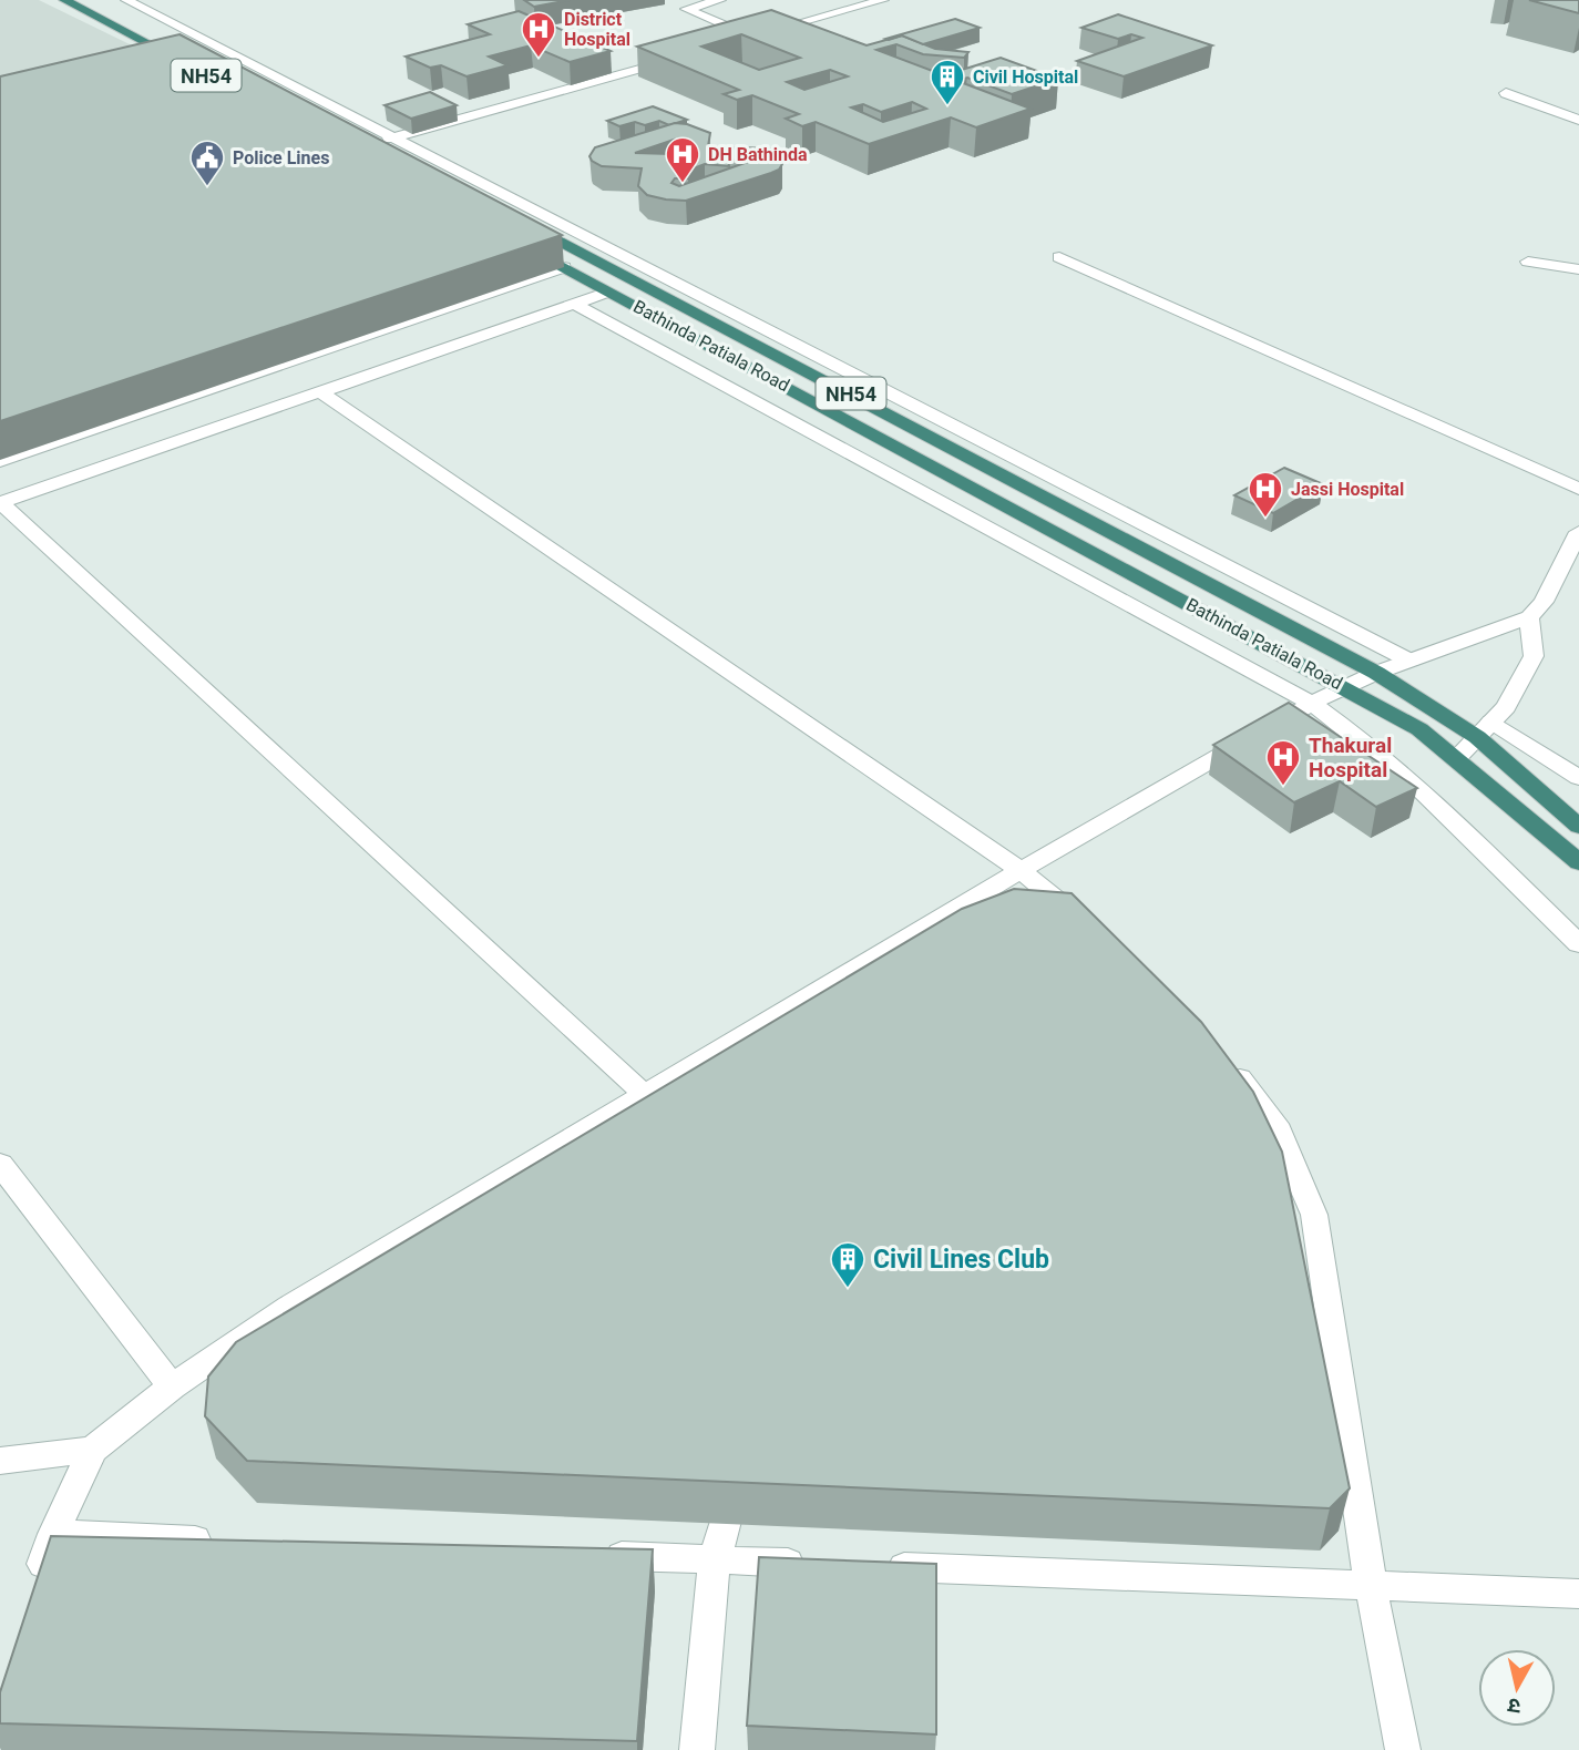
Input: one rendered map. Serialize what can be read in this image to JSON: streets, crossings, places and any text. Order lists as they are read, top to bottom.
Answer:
{
  "streets": {
    "highway": ["NH54", "Bathinda Patiala Road"]
  },
  "places": {
    "hospital": [
      "District Hospital",
      "DH Bathinda",
      "Jassi Hospital",
      "Thakural Hospital"
    ],
    "building": ["Civil Hospital", "Civil Lines Club"],
    "public building": ["Police Lines"]
  },
  "north": "bottom"
}
